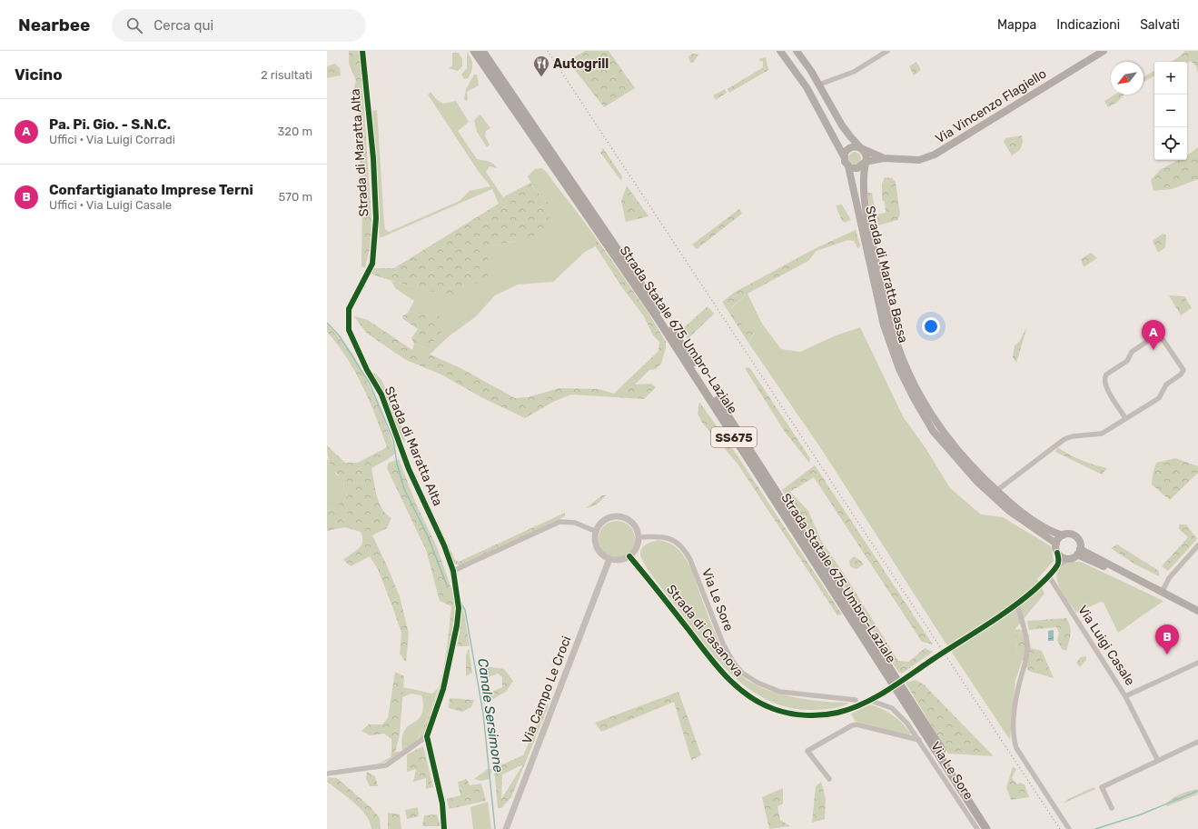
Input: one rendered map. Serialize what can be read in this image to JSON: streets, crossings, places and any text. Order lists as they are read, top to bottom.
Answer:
{
  "streets": {
    "highway": ["Strada Statale 675 Umbro-Laziale", "SS675"],
    "main road": ["Via Vincenzo Flagiello", "Strada di Maratta Bassa"],
    "street": [
      "Strada di Maratta Alta",
      "Via Le Sore",
      "Strada di Casanova",
      "Via Luigi Casale",
      "Via Campo Le Croci"
    ]
  },
  "crossings": [
    ["Via Vincenzo Flagiello", "Strada di Maratta Bassa"],
    ["Via Le Sore", "Strada di Casanova"],
    ["Via Le Sore", "Via Campo Le Croci"],
    ["Strada di Casanova", "Via Campo Le Croci"]
  ],
  "water": ["Canale Sersimone"],
  "places": {
    "restaurant": ["Autogrill"]
  },
  "north": "bottom left",
  "page": {
    "header": "Nearbee",
    "search": "Cerca qui",
    "nav": ["Mappa", "Indicazioni", "Salvati"],
    "heading": ["Vicino", "2 risultati"],
    "map_buttons": ["+", "−"],
    "list": [
      {
        "mark": "A",
        "name": "Pa. Pi. Gio. - S.N.C.",
        "note": "Uffici · Via Luigi Corradi",
        "value": "320 m"
      },
      {
        "mark": "B",
        "name": "Confartigianato Imprese Terni",
        "note": "Uffici · Via Luigi Casale",
        "value": "570 m"
      }
    ],
    "pins": ["A", "B"]
  }
}
